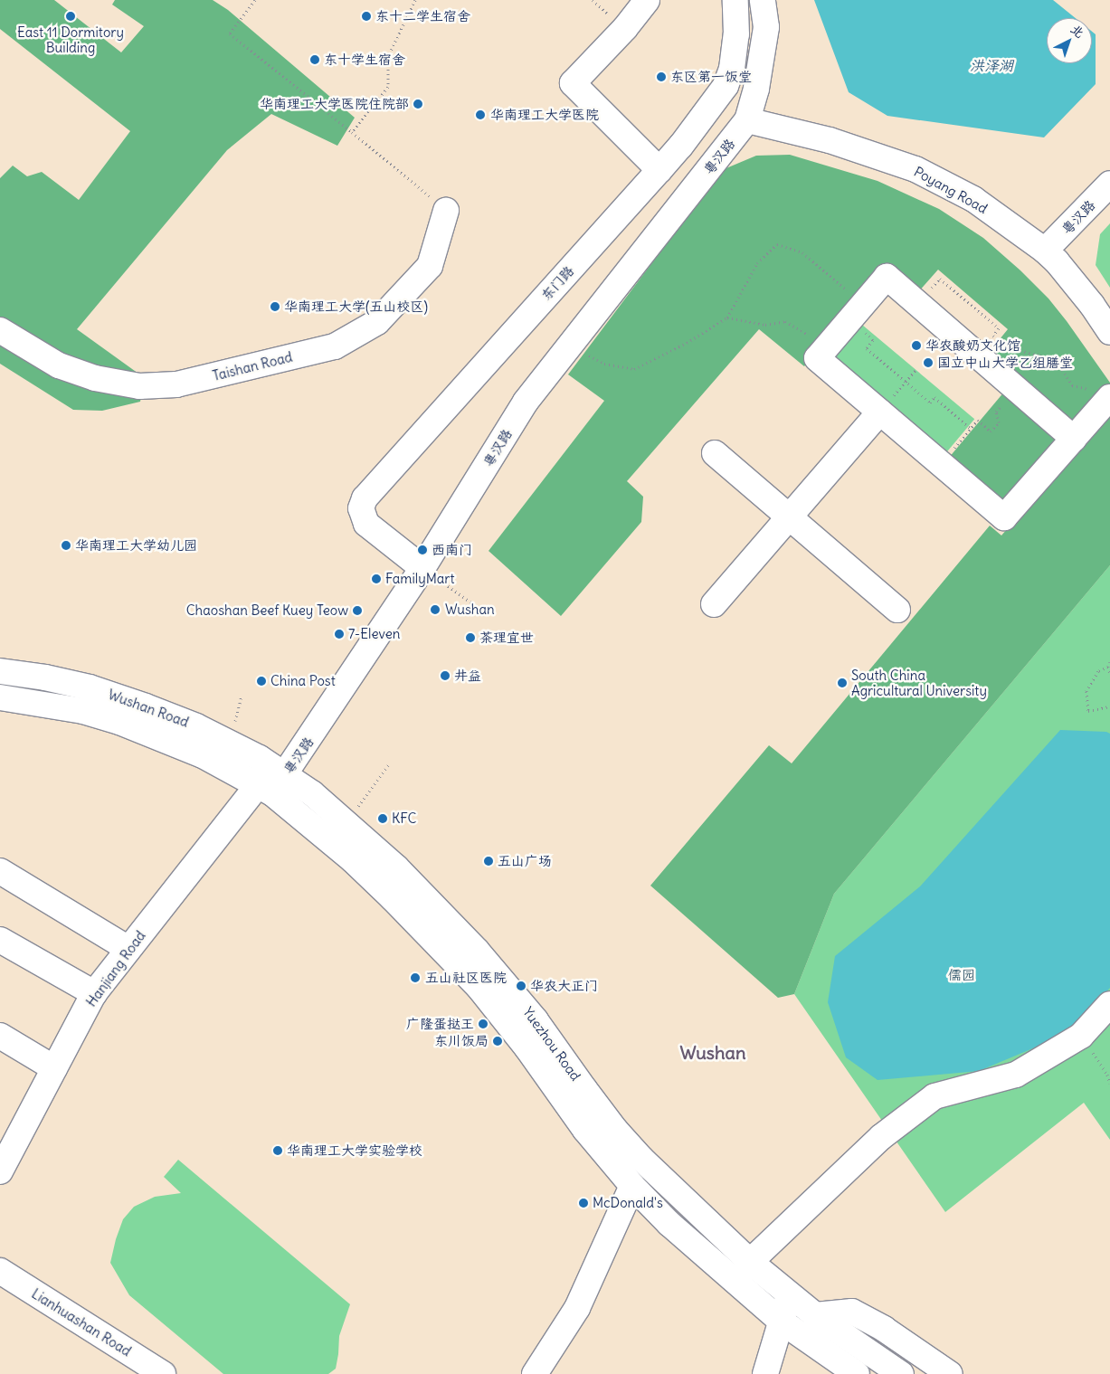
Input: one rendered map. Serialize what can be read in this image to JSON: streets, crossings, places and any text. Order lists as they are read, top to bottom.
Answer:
{
  "streets": {
    "street": [
      "粤汉路",
      "Poyang Road",
      "东门路",
      "Taishan Road",
      "Wushan Road",
      "Hanjiang Road",
      "Yuezhou Road",
      "Lianhuashan Road"
    ]
  },
  "crossings": [
    ["粤汉路", "Poyang Road"],
    ["粤汉路", "东门路"],
    ["粤汉路", "Wushan Road"],
    ["粤汉路", "Hanjiang Road"],
    ["粤汉路", "Yuezhou Road"],
    ["Wushan Road", "Hanjiang Road"],
    ["Wushan Road", "Yuezhou Road"],
    ["Hanjiang Road", "Yuezhou Road"]
  ],
  "districts": ["Wushan"],
  "water": ["洪泽湖"],
  "parks": ["儒园"],
  "places": [
    "East 11 Dormitory Building",
    "东十二学生宿舍",
    "东十学生宿舍",
    "东区第一饭堂",
    "华南理工大学医院住院部",
    "华南理工大学医院",
    "华南理工大学(五山校区)",
    "华农酸奶文化馆",
    "国立中山大学乙组膳堂",
    "华南理工大学幼儿园",
    "西南门",
    "FamilyMart",
    "Wushan",
    "Chaoshan Beef Kuey Teow",
    "7-Eleven",
    "茶理宜世",
    "井益",
    "China Post",
    "South China Agricultural University",
    "KFC",
    "五山广场",
    "五山社区医院",
    "华农大正门",
    "广隆蛋挞王",
    "东川饭局",
    "华南理工大学实验学校",
    "McDonald's"
  ],
  "north": "top right"
}
